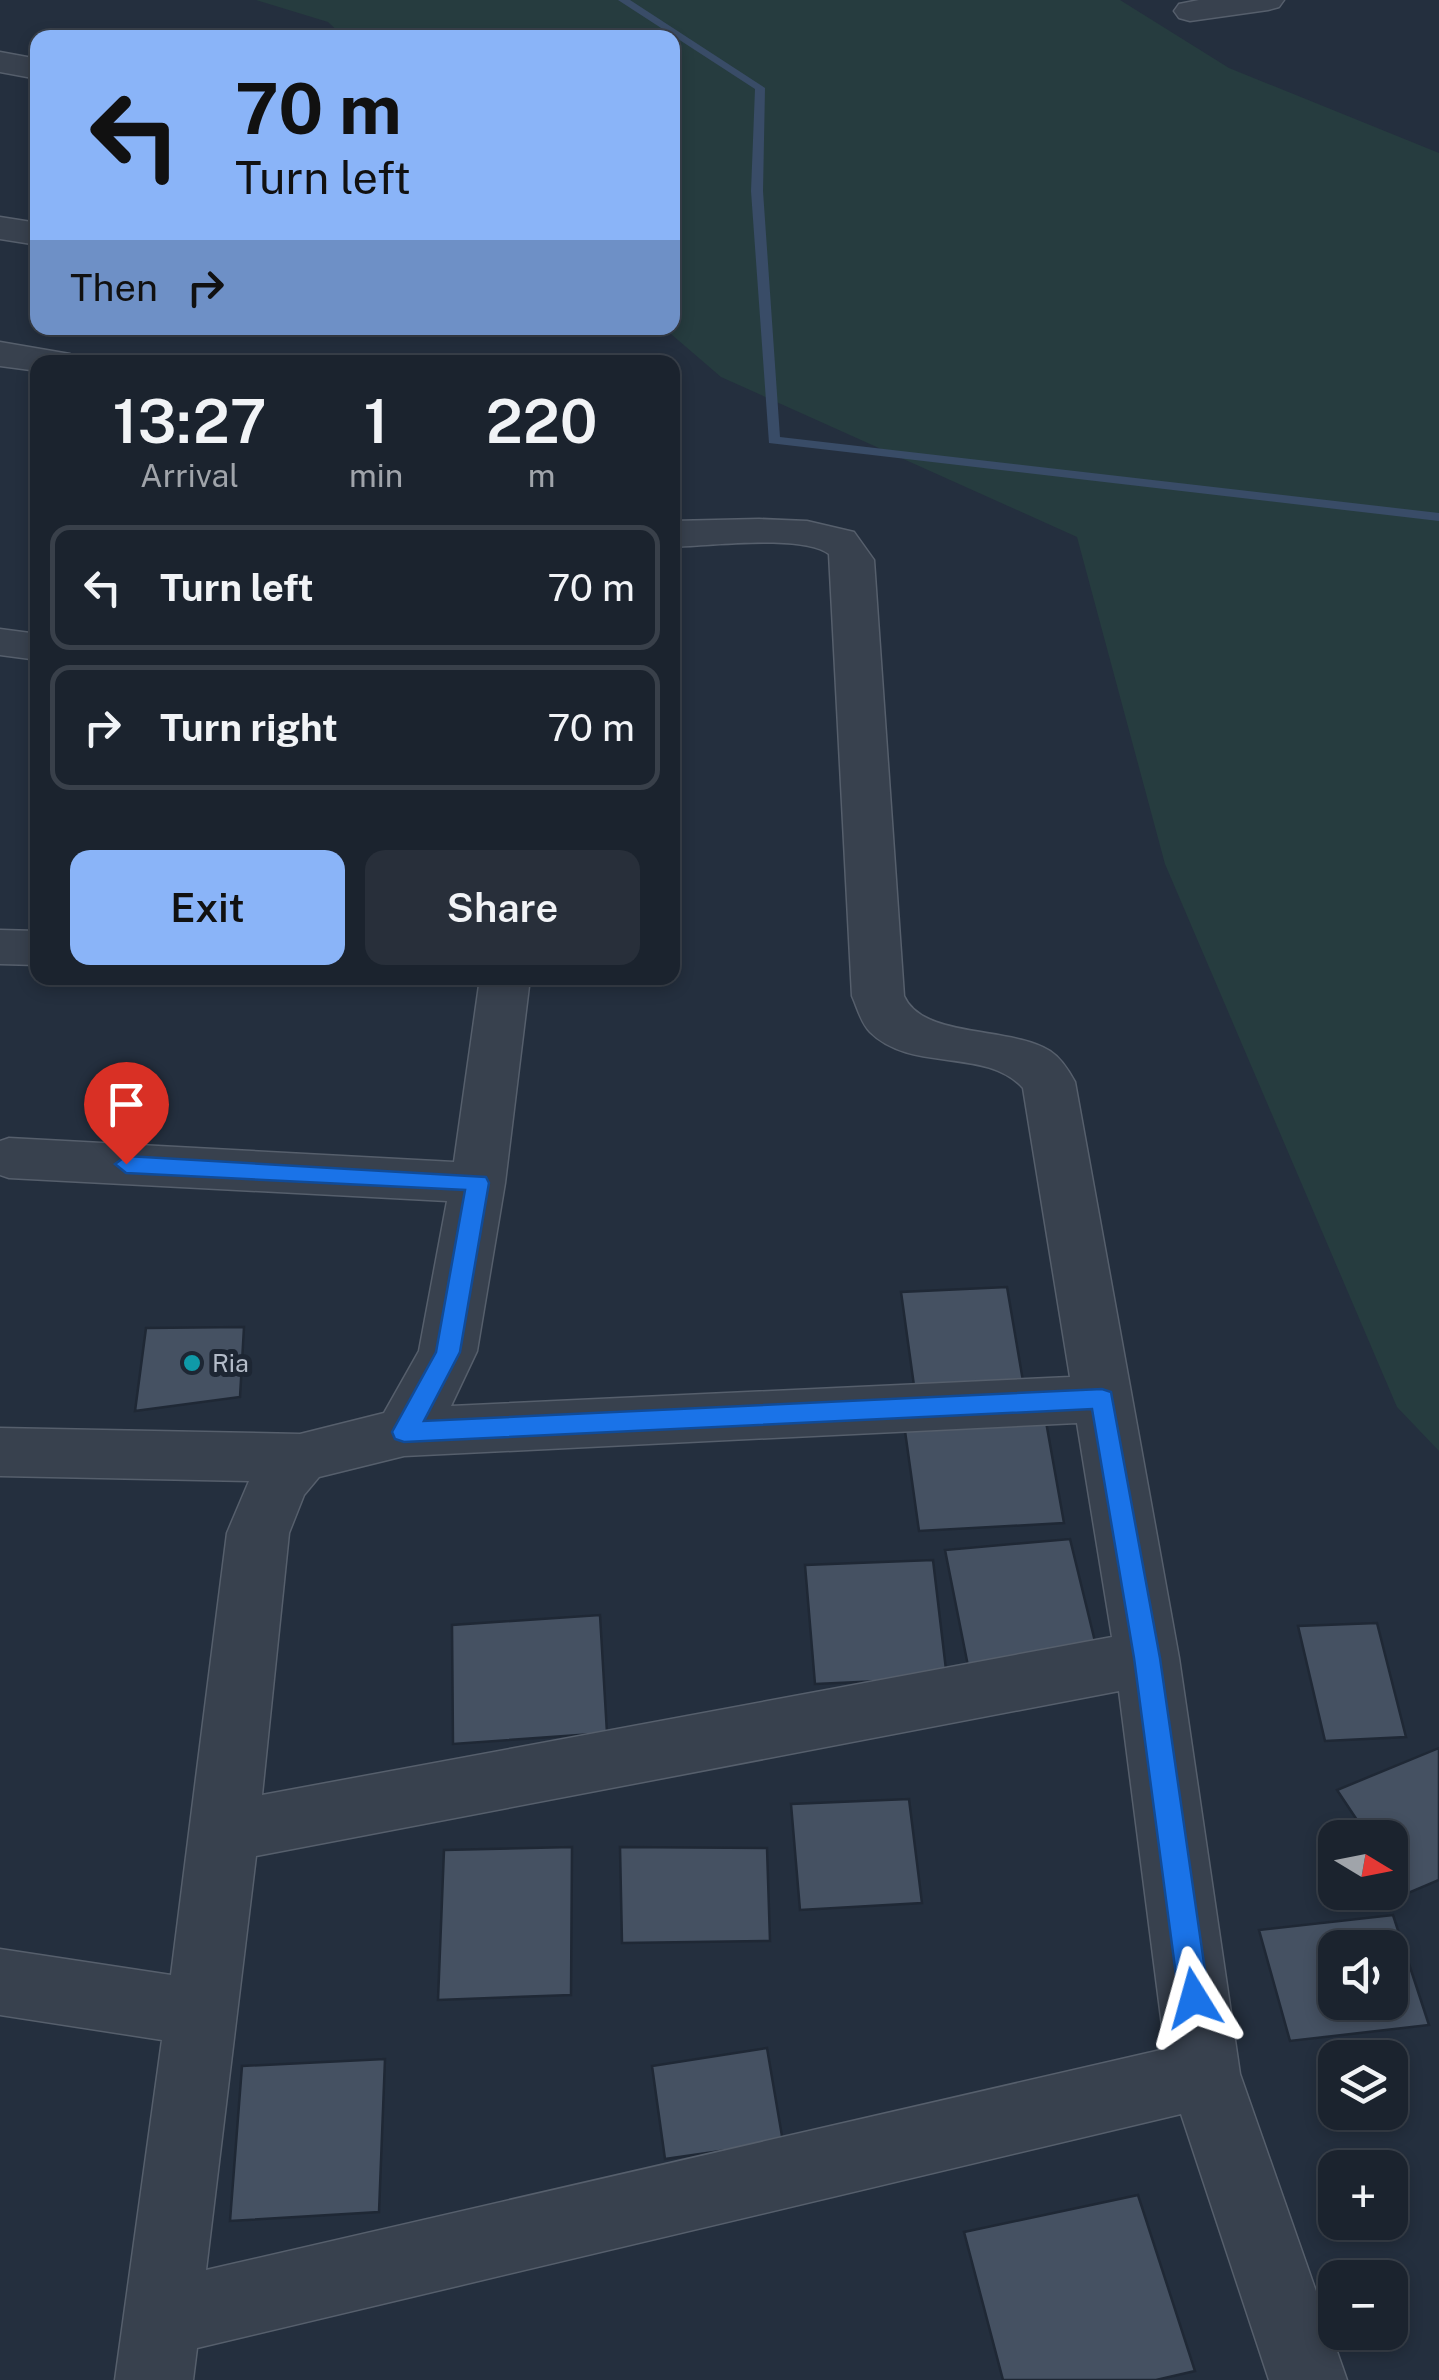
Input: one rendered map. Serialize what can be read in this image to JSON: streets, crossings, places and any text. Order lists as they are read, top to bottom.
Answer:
{
  "places": ["Ria"],
  "north": "right",
  "page": {
    "turn": ["70 m", "Turn left"],
    "then": "Then",
    "eta": [
      "13:27",
      "Arrival",
      "1",
      "min",
      "220",
      "m"
    ],
    "list": [
      {
        "name": "Turn left",
        "value": "70 m"
      },
      {
        "name": "Turn right",
        "value": "70 m"
      }
    ],
    "buttons": ["Exit", "Share"],
    "map_buttons": ["+", "−"]
  }
}
